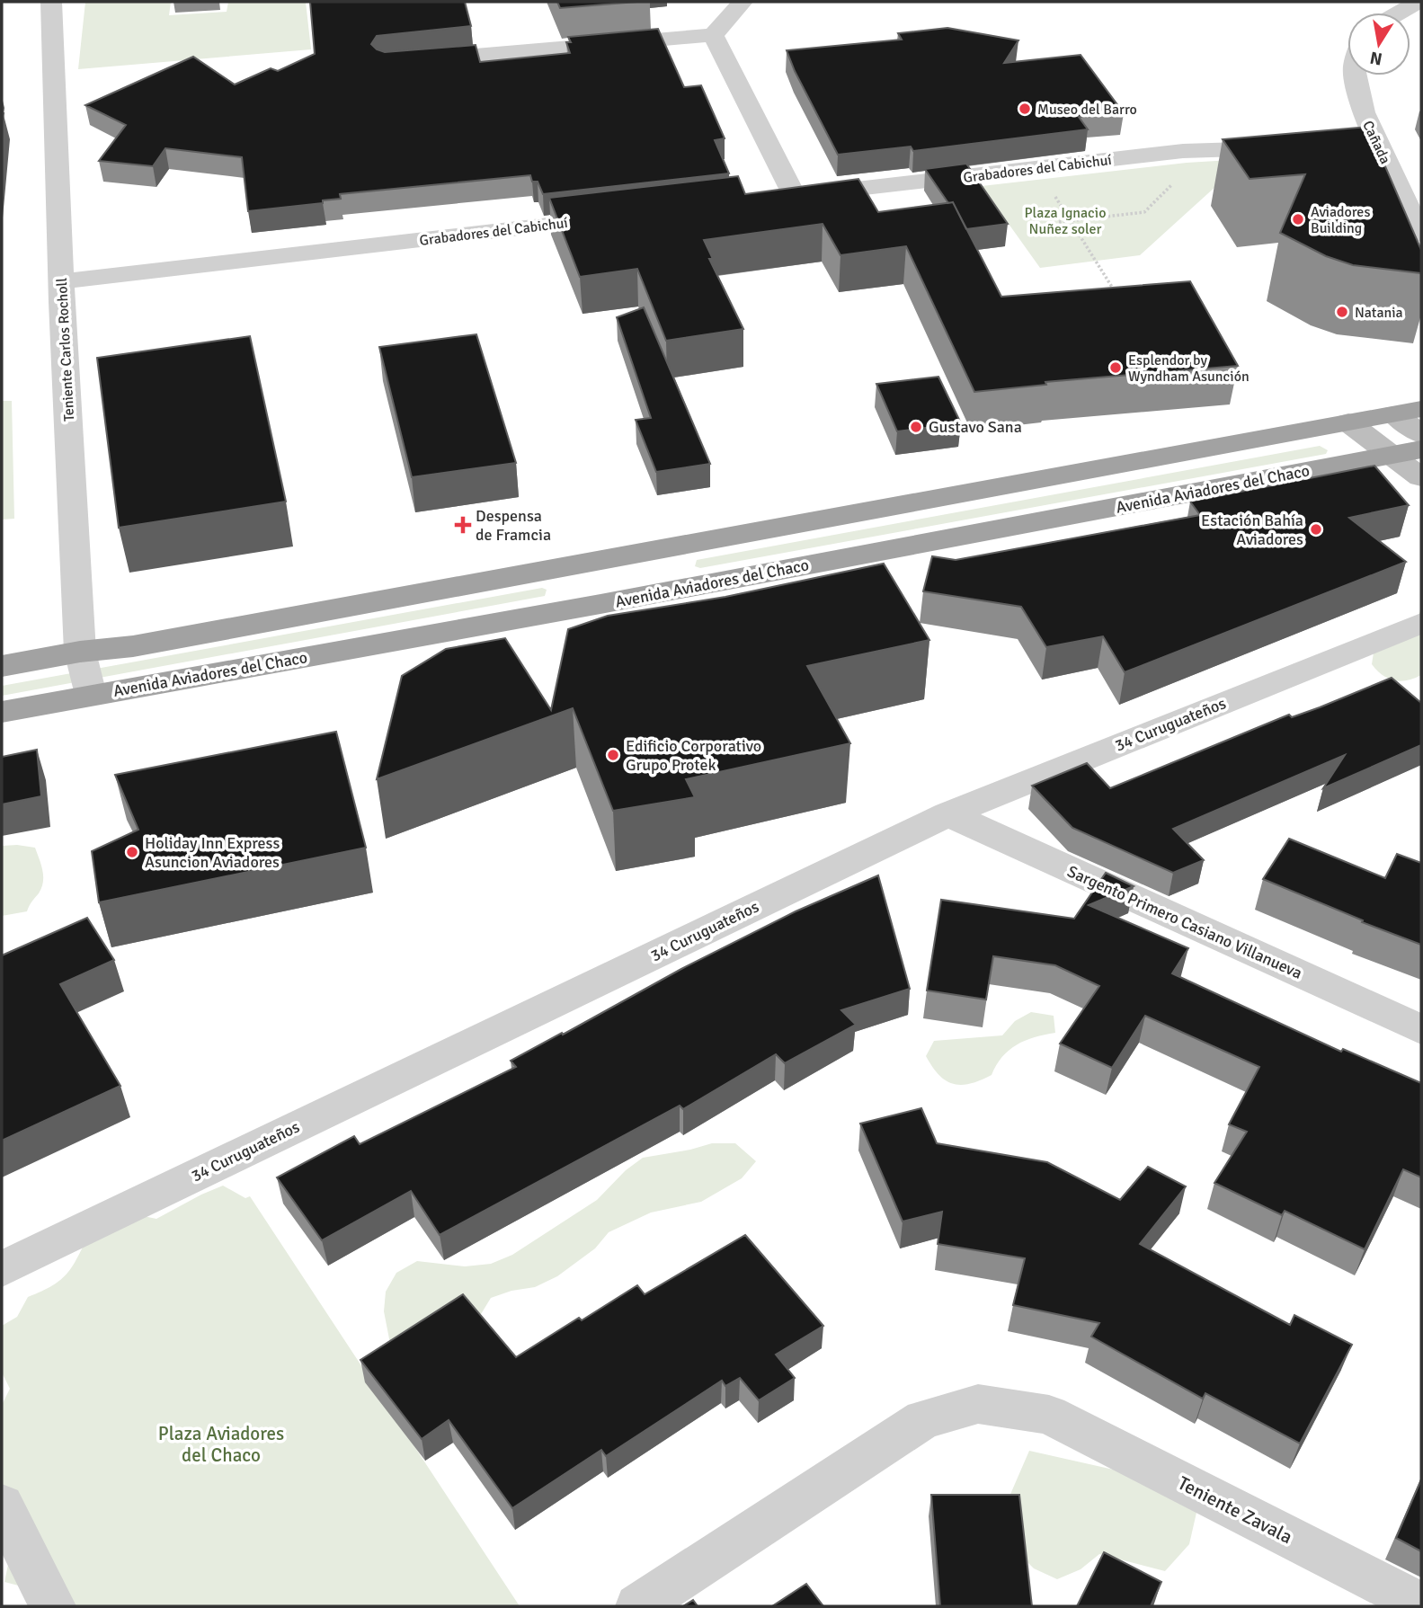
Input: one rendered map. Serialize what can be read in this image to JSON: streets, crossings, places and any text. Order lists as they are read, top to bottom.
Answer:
{
  "streets": {
    "highway": ["Avenida Aviadores del Chaco"],
    "street": [
      "Cañada",
      "Grabadores del Cabichuí",
      "Teniente Carlos Rocholl",
      "34 Curuguateños",
      "Sargento Primero Casiano Villanueva",
      "Teniente Zavala"
    ]
  },
  "crossings": [
    ["Grabadores del Cabichuí", "Teniente Carlos Rocholl"],
    ["Teniente Carlos Rocholl", "Avenida Aviadores del Chaco"],
    ["34 Curuguateños", "Sargento Primero Casiano Villanueva"]
  ],
  "parks": ["Plaza Ignacio Nuñez soler", "Plaza Aviadores del Chaco"],
  "places": {
    "other": [
      "Museo del Barro",
      "Aviadores Building",
      "Natania",
      "Esplendor by Wyndham Asunción",
      "Gustavo Sana",
      "Estación Bahía Aviadores",
      "Edificio Corporativo Grupo Protek",
      "Holiday Inn Express Asuncion Aviadores"
    ],
    "health": ["Despensa de Framcia"]
  },
  "north": "bottom"
}
